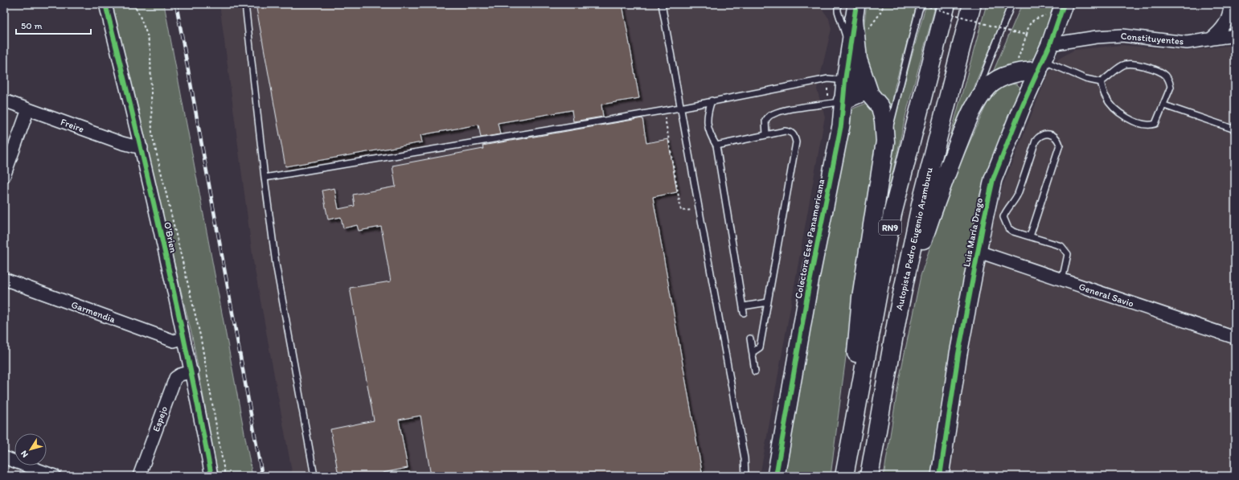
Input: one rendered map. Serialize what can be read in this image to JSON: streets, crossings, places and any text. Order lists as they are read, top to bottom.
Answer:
{
  "streets": {
    "highway": ["RN9", "Autopista Pedro Eugenio Aramburu"],
    "street": [
      "Constituyentes",
      "Freire",
      "Luis María Drago",
      "O'Brien",
      "Colectora Este Panamericana",
      "General Savio",
      "Garmendia",
      "Espejo"
    ]
  },
  "crossings": [
    ["Constituyentes", "Luis María Drago"],
    ["Freire", "O'Brien"],
    ["Luis María Drago", "General Savio"],
    ["O'Brien", "Garmendia"],
    ["O'Brien", "Espejo"]
  ],
  "scale_bar": "50 m",
  "north": "bottom left"
}
